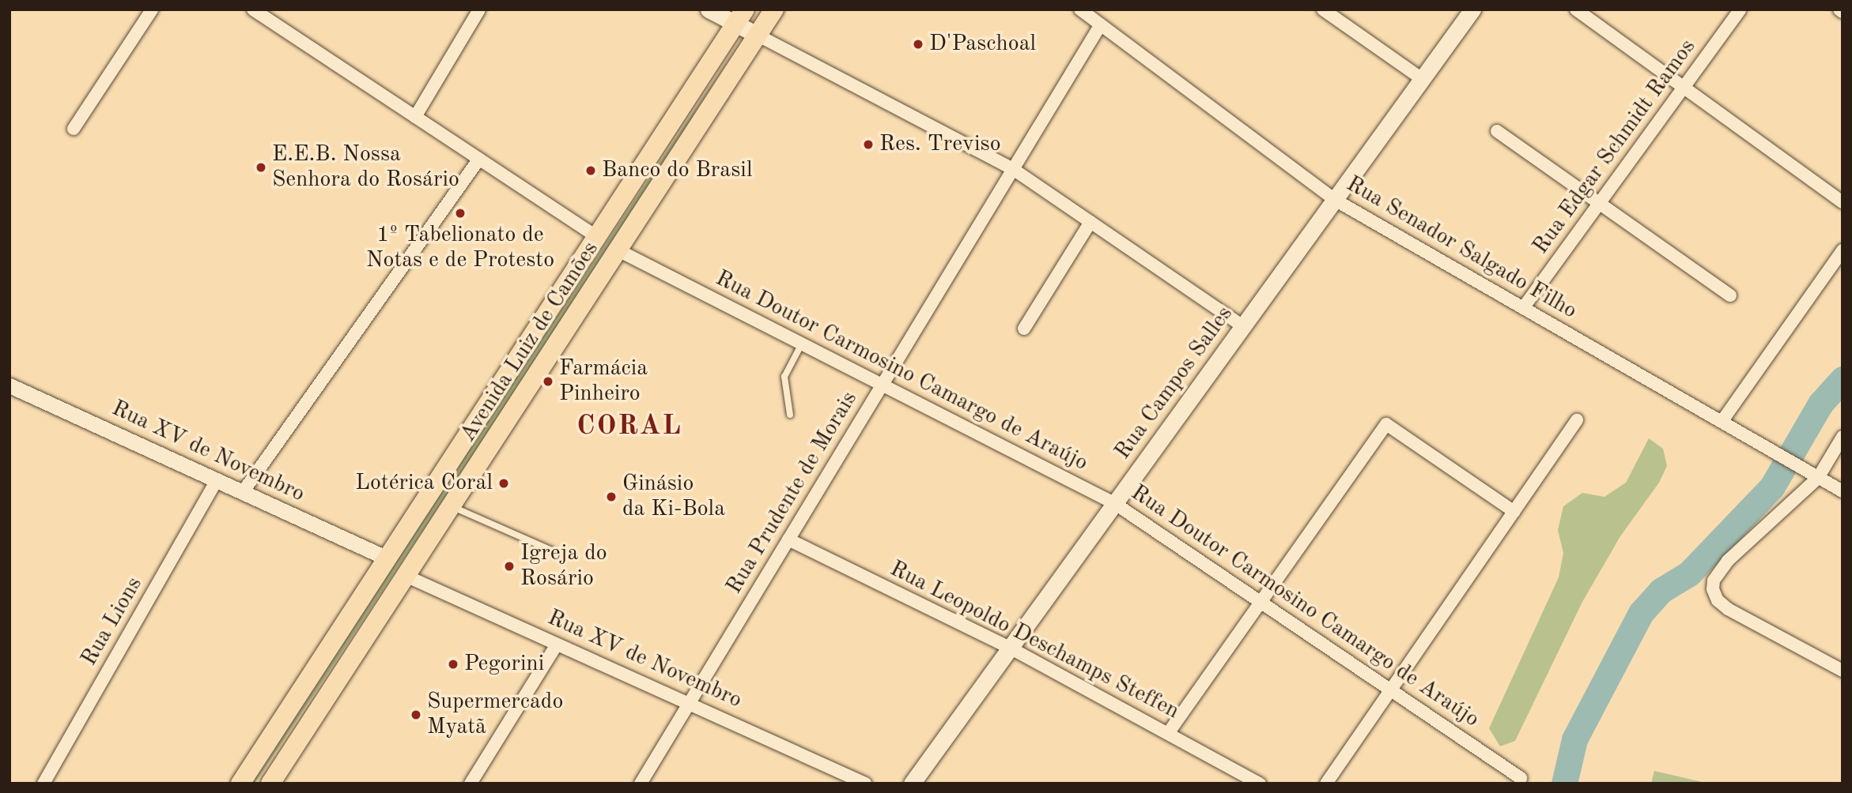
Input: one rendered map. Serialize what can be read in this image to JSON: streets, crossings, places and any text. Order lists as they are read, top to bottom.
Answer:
{
  "streets": {
    "main road": ["Avenida Luiz de Camões", "Rua Campos Salles"],
    "street": [
      "Rua Edgar Schmidt Ramos",
      "Rua Senador Salgado Filho",
      "Rua Doutor Carmosino Camargo de Araújo",
      "Rua XV de Novembro",
      "Rua Prudente de Morais",
      "Rua Lions",
      "Rua Leopoldo Deschamps Steffen"
    ]
  },
  "crossings": [
    ["Rua Edgar Schmidt Ramos", "Rua Senador Salgado Filho"],
    ["Rua Senador Salgado Filho", "Rua Campos Salles"],
    ["Rua Senador Salgado Filho", "Rua Prudente de Morais"],
    ["Avenida Luiz de Camões", "Rua Doutor Carmosino Camargo de Araújo"],
    ["Avenida Luiz de Camões", "Rua XV de Novembro"],
    ["Rua Doutor Carmosino Camargo de Araújo", "Rua Campos Salles"],
    ["Rua Doutor Carmosino Camargo de Araújo", "Rua Prudente de Morais"],
    ["Rua Campos Salles", "Rua Leopoldo Deschamps Steffen"],
    ["Rua XV de Novembro", "Rua Prudente de Morais"],
    ["Rua XV de Novembro", "Rua Lions"],
    ["Rua Prudente de Morais", "Rua Leopoldo Deschamps Steffen"]
  ],
  "districts": ["CORAL"],
  "places": [
    "D'Paschoal",
    "Res. Treviso",
    "E.E.B. Nossa Senhora do Rosário",
    "Banco do Brasil",
    "1º Tabelionato de Notas e de Protesto",
    "Farmácia Pinheiro",
    "Lotérica Coral",
    "Ginásio da Ki-Bola",
    "Igreja do Rosário",
    "Pegorini",
    "Supermercado Myatã"
  ]
}
